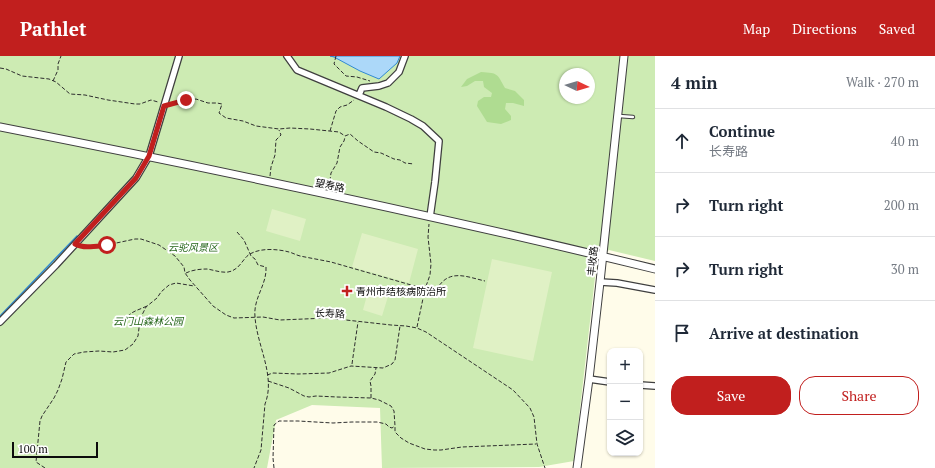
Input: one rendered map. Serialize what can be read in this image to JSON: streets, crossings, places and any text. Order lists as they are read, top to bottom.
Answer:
{
  "streets": {
    "street": ["望寿路", "丰收路"],
    "path": ["长寿路"]
  },
  "crossings": [
    ["望寿路", "丰收路"]
  ],
  "parks": ["云驼风景区", "云门山森林公园"],
  "places": {
    "health": ["青州市结核病防治所"]
  },
  "scale_bar": "100 m",
  "north": "right",
  "page": {
    "header": "Pathlet",
    "nav": ["Map", "Directions", "Saved"],
    "heading": ["4 min", "Walk · 270 m"],
    "list": [
      ["Continue", "长寿路", "40 m"],
      ["Turn right", "200 m"],
      ["Turn right", "30 m"],
      "Arrive at destination"
    ],
    "map_buttons": ["+", "−"],
    "buttons": ["Save", "Share"],
    "scale": "100 m"
  }
}
